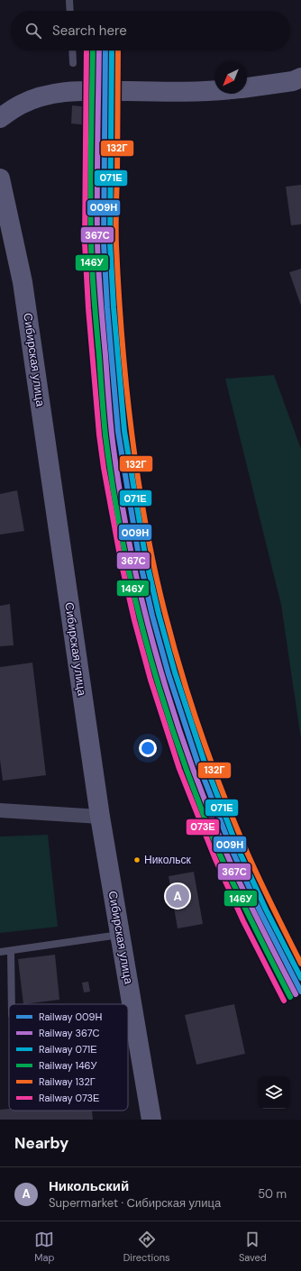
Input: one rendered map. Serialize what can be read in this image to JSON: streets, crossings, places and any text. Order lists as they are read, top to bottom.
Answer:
{
  "streets": {
    "main road": ["Сибирская улица"]
  },
  "places": ["Никольск"],
  "lines": [
    "rail line 009Н",
    "rail line 367С",
    "rail line 071Е",
    "rail line 146У",
    "rail line 132Г",
    "rail line 073Е"
  ],
  "legend": [
    "Railway 009Н",
    "Railway 367С",
    "Railway 071Е",
    "Railway 146У",
    "Railway 132Г",
    "Railway 073Е"
  ],
  "north": "bottom left",
  "page": {
    "search": "Search here",
    "pins": "A",
    "heading": "Nearby",
    "list": [
      {
        "mark": "A",
        "name": "Никольский",
        "note": "Supermarket · Сибирская улица",
        "value": "50 m"
      }
    ],
    "nav": ["Map", "Directions", "Saved"]
  }
}
